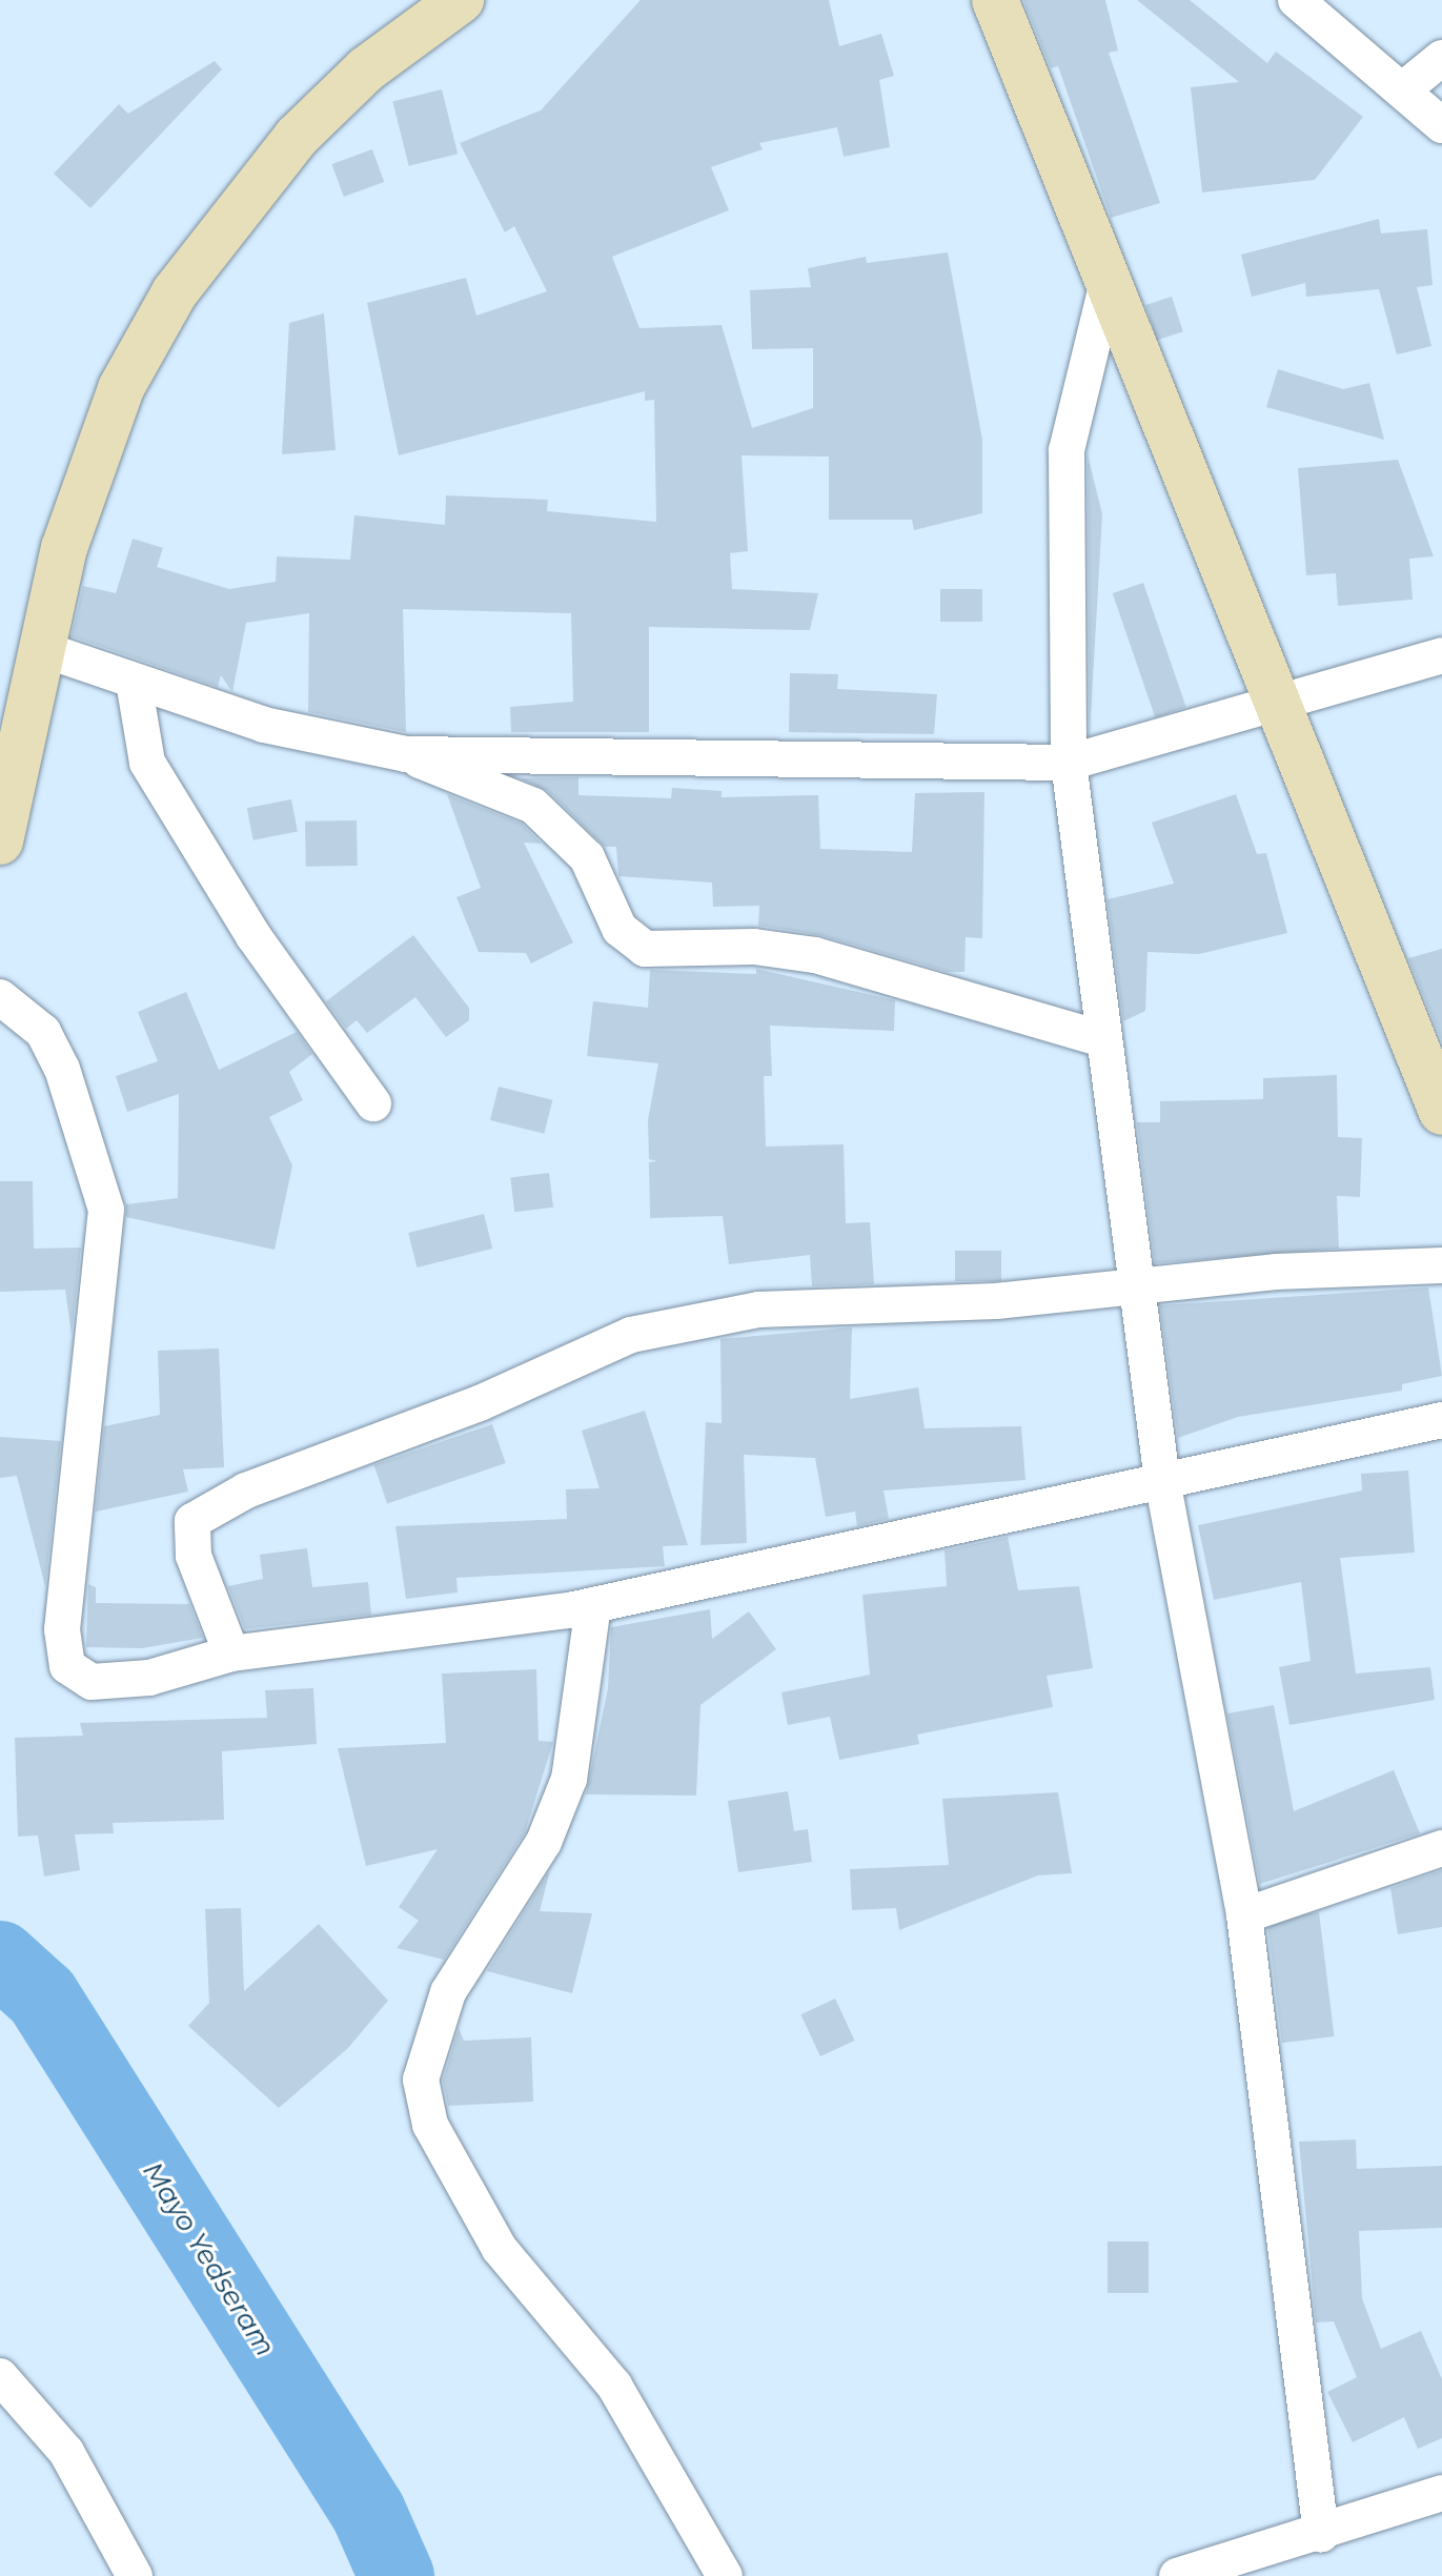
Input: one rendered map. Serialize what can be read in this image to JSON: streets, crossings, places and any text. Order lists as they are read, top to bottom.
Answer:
{
  "water": ["Mayo Yedseram"]
}
